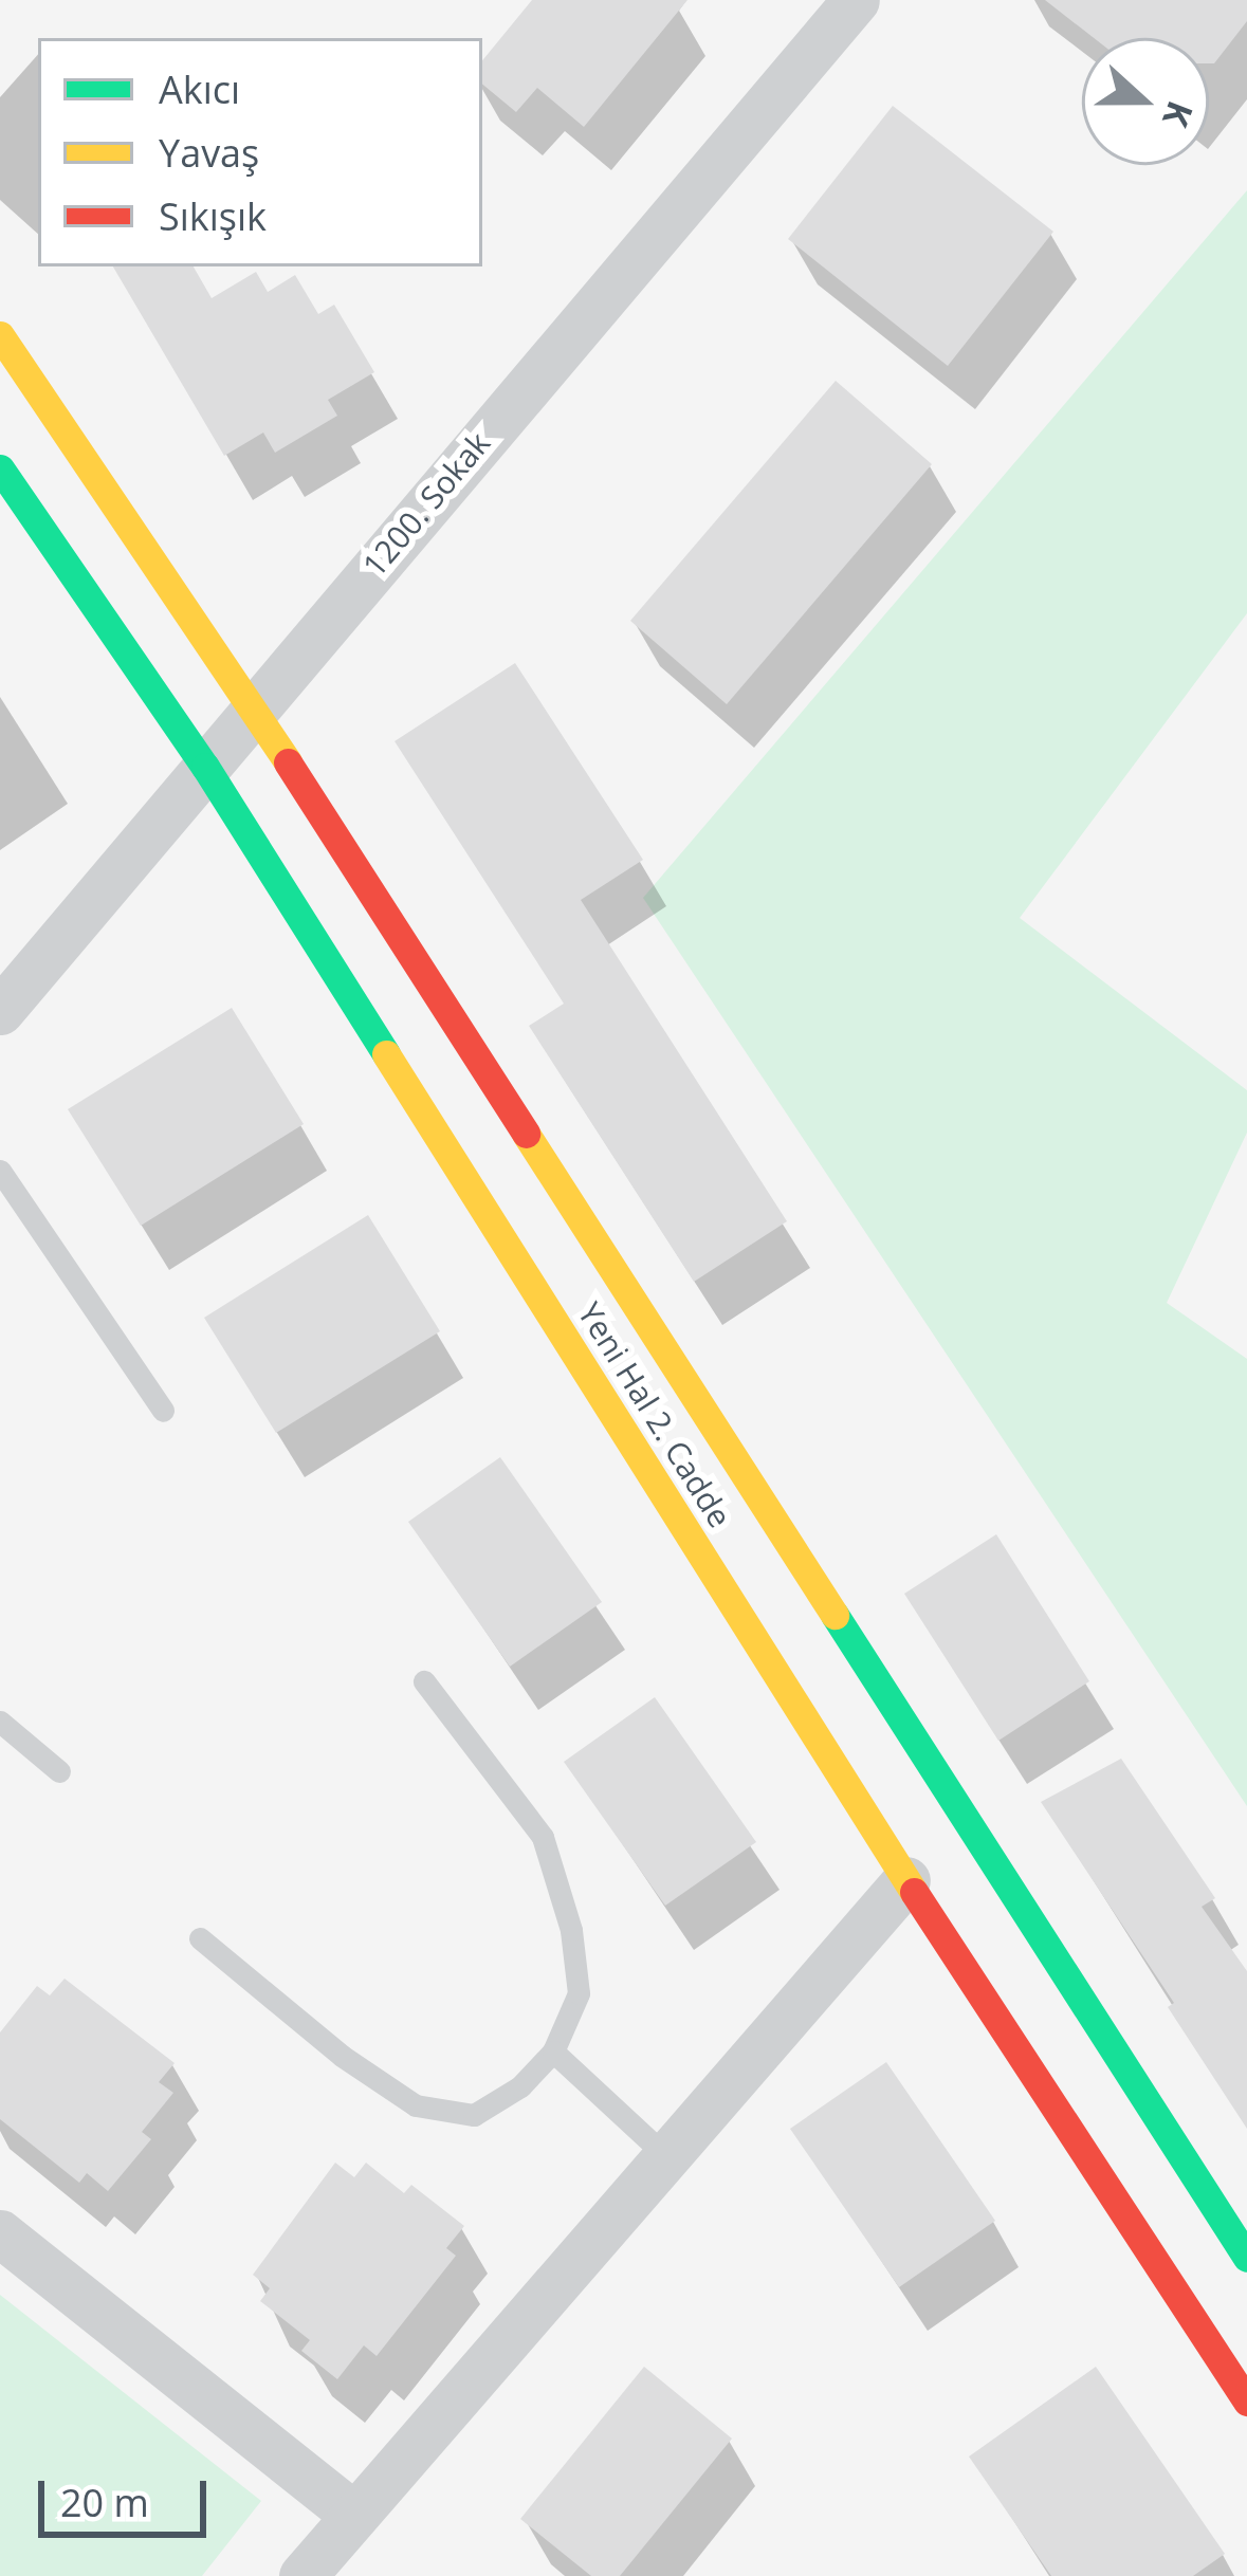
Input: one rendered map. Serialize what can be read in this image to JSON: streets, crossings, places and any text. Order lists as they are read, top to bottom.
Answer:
{
  "streets": {
    "street": ["1200. Sokak", "Yeni Hal 2. Cadde"]
  },
  "crossings": [
    ["1200. Sokak", "Yeni Hal 2. Cadde"]
  ],
  "legend": ["Akıcı", "Yavaş", "Sıkışık"],
  "scale_bar": "20 m",
  "north": "right"
}
